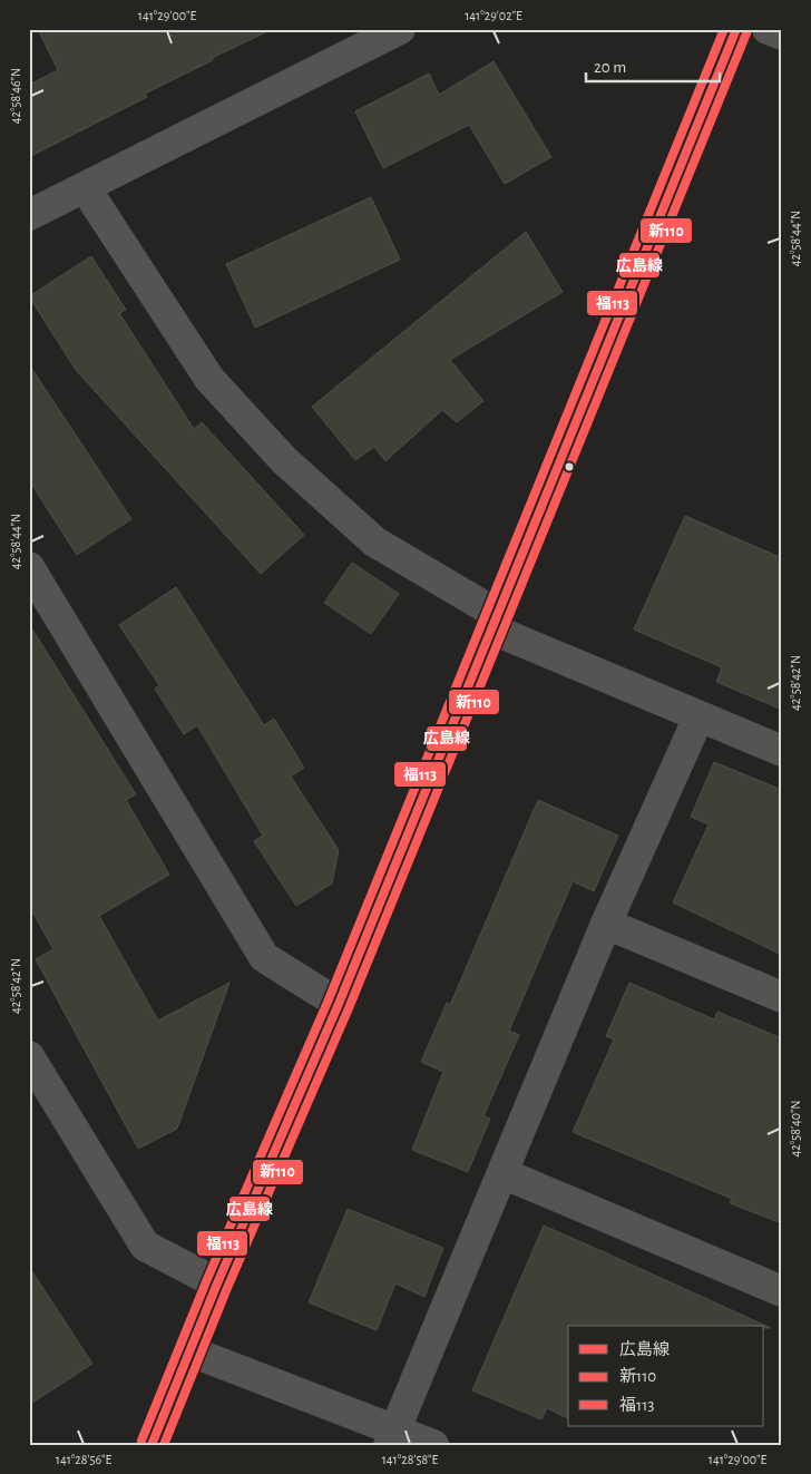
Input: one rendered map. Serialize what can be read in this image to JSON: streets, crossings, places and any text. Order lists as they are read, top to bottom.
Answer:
{
  "lines": ["transit line 広島線", "transit line 福113", "transit line 新110"],
  "legend": ["広島線", "新110", "福113"],
  "scale_bar": "20 m",
  "coordinates": [
    "141°29'00\"E",
    "141°29'02\"E",
    "42°58'46\"N",
    "42°58'44\"N",
    "42°58'42\"N",
    "42°58'40\"N",
    "141°28'56\"E",
    "141°28'58\"E"
  ]
}
